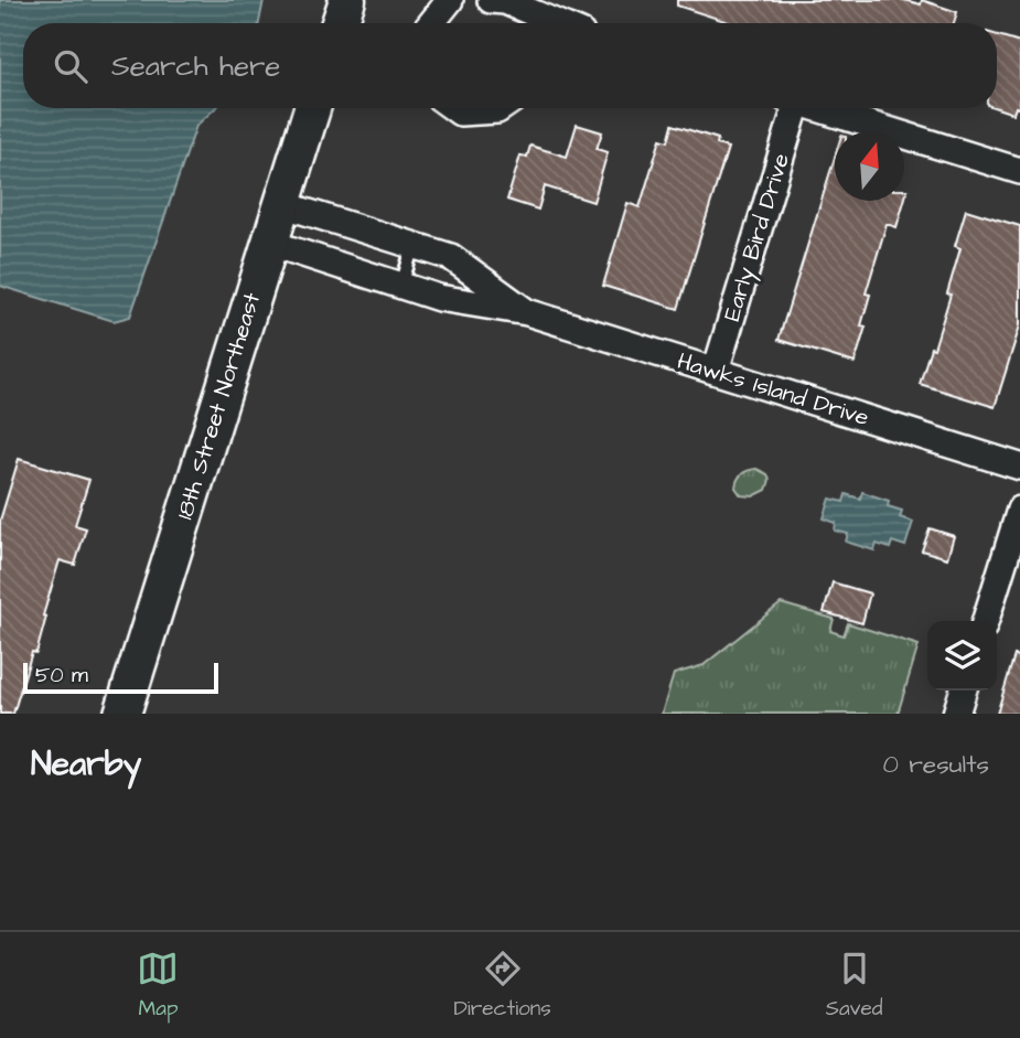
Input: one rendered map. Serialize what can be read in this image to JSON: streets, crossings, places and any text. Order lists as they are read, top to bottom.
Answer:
{
  "streets": {
    "street": ["Early Bird Drive", "Hawks Island Drive", "18th Street Northeast"]
  },
  "crossings": [
    ["Early Bird Drive", "Hawks Island Drive"],
    ["Hawks Island Drive", "18th Street Northeast"]
  ],
  "scale_bar": "50 m",
  "north": "top",
  "page": {
    "search": "Search here",
    "scale": "50 m",
    "heading": ["Nearby", "0 results"],
    "nav": ["Map", "Directions", "Saved"]
  }
}
